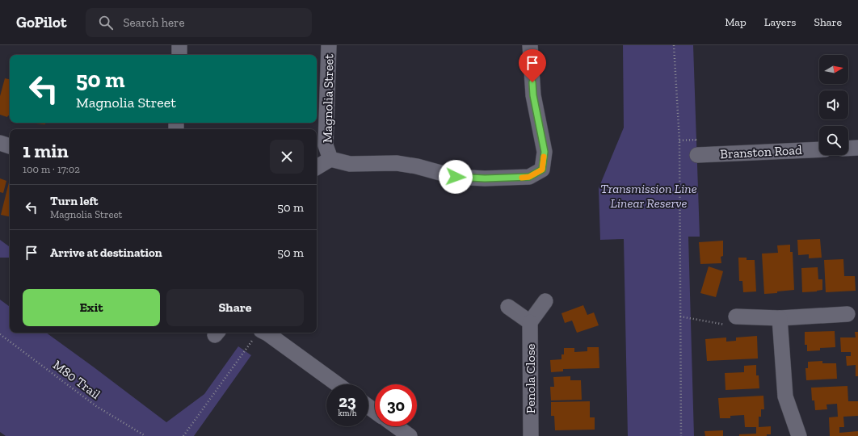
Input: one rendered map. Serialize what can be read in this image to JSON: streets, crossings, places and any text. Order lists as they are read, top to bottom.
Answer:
{
  "streets": {
    "street": ["Magnolia Street", "Branston Road", "Penola Close"],
    "path": ["M80 Trail"]
  },
  "parks": ["Transmission Line Linear Reserve"],
  "north": "right",
  "page": {
    "header": "GoPilot",
    "search": "Search here",
    "nav": ["Map", "Layers", "Share"],
    "turn": ["50 m", "Magnolia Street"],
    "heading": ["1 min", "100 m · 17:02"],
    "list": [
      {
        "name": "Turn left",
        "note": "Magnolia Street",
        "value": "50 m"
      },
      {
        "name": "Arrive at destination",
        "value": "50 m"
      }
    ],
    "buttons": ["Exit", "Share"],
    "speed": "23 km/h",
    "limit": "30"
  }
}
